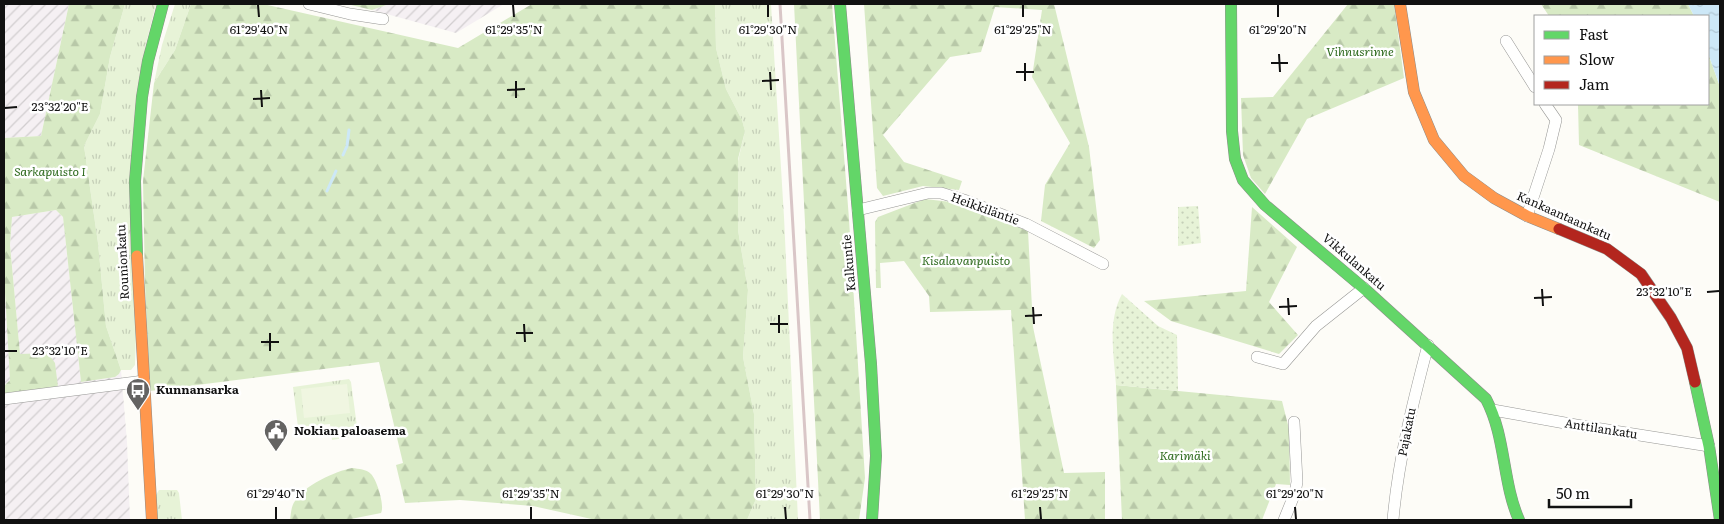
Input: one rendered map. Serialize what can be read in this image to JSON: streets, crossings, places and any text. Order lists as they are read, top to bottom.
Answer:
{
  "streets": {
    "street": [
      "Heikkiläntie",
      "Kankaantaankatu",
      "Rounionkatu",
      "Vikkulankatu",
      "Kalkuntie",
      "Anttilankatu",
      "Pajakatu"
    ]
  },
  "crossings": [
    ["Heikkiläntie", "Kalkuntie"],
    ["Kankaantaankatu", "Anttilankatu"],
    ["Vikkulankatu", "Anttilankatu"],
    ["Vikkulankatu", "Pajakatu"]
  ],
  "parks": [
    "Vihnusrinne",
    "Sarkapuisto I",
    "Kisalavanpuisto",
    "Karimäki"
  ],
  "places": {
    "bus stop": ["Kunnansarka"],
    "public building": ["Nokian paloasema"]
  },
  "legend": ["Fast", "Slow", "Jam"],
  "scale_bar": "50 m",
  "coordinates": [
    "61°29'40\"N",
    "61°29'35\"N",
    "61°29'30\"N",
    "61°29'25\"N",
    "61°29'20\"N",
    "23°32'20\"E",
    "23°32'10\"E"
  ]
}
